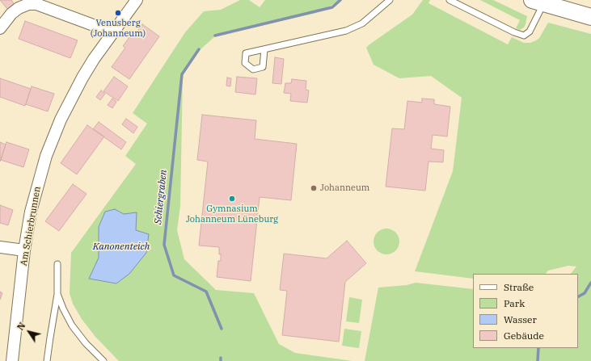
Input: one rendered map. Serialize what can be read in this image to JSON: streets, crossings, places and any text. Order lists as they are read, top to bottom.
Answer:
{
  "streets": {
    "street": ["Am Schierbrunnen"]
  },
  "water": ["Schiergraben", "Kanonenteich"],
  "places": ["Venusberg (Johanneum)", "Johanneum", "Gymnasium Johanneum Lüneburg"],
  "legend": [
    "Straße",
    "Park",
    "Wasser",
    "Gebäude"
  ],
  "north": "top left"
}
